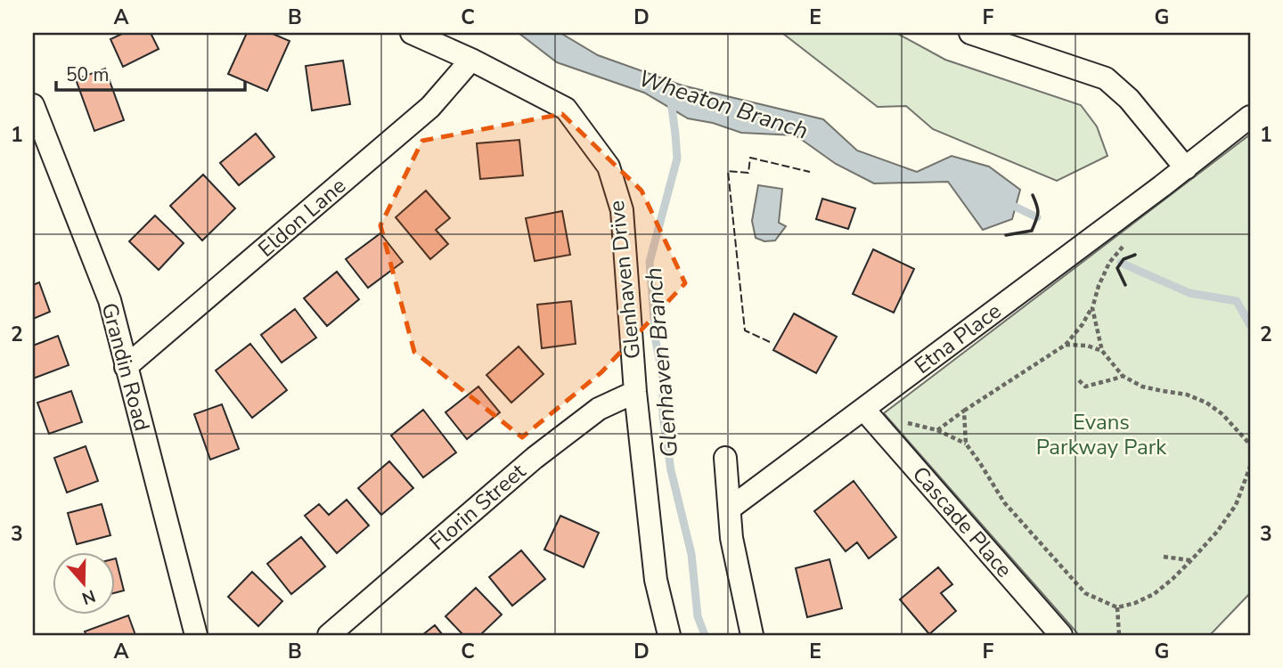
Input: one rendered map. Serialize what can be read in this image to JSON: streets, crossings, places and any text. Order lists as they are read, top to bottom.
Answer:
{
  "streets": {
    "street": [
      "Eldon Lane",
      "Glenhaven Drive",
      "Etna Place",
      "Grandin Road",
      "Florin Street",
      "Cascade Place"
    ]
  },
  "crossings": [
    ["Eldon Lane", "Glenhaven Drive"],
    ["Eldon Lane", "Grandin Road"],
    ["Glenhaven Drive", "Florin Street"],
    ["Etna Place", "Cascade Place"]
  ],
  "water": ["Wheaton Branch", "Glenhaven Branch"],
  "parks": ["Evans Parkway Park"],
  "scale_bar": "50 m",
  "north": "bottom",
  "grid": {
    "columns": [
      "A",
      "B",
      "C",
      "D",
      "E",
      "F",
      "G"
    ],
    "rows": ["1", "2", "3"]
  }
}
